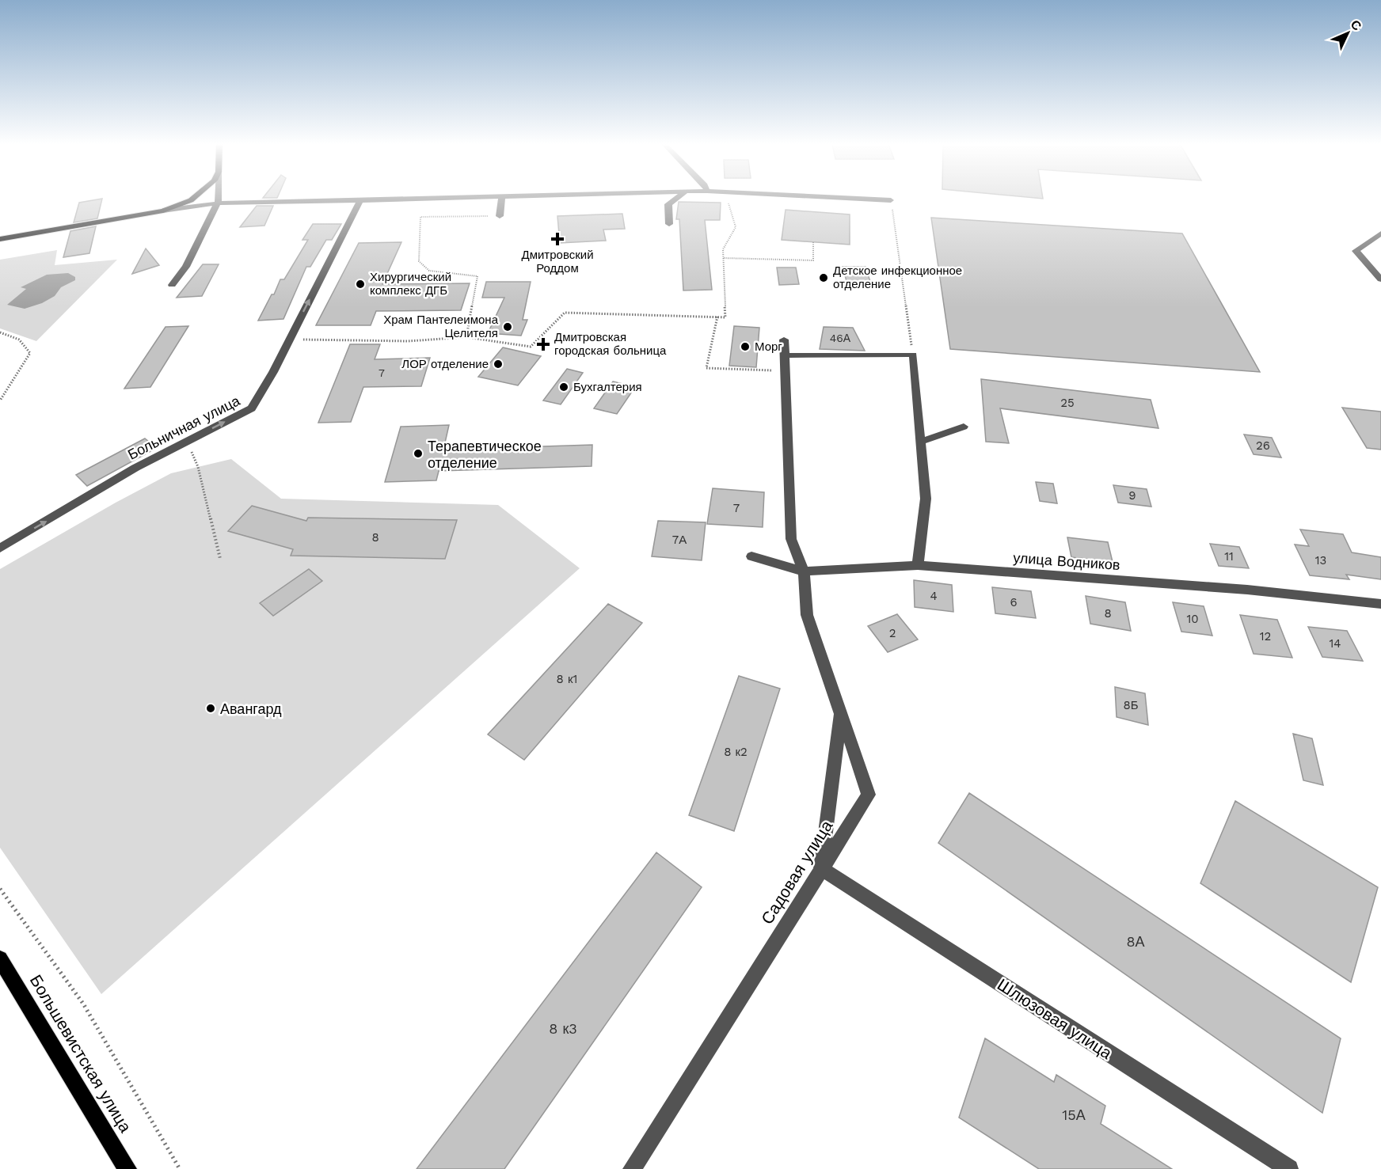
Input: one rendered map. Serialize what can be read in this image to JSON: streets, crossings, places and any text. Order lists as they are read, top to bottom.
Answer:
{
  "streets": {
    "main road": ["Большевистская улица"],
    "street": [
      "Больничная улица",
      "улица Водников",
      "Садовая улица",
      "Шлюзовая улица"
    ]
  },
  "crossings": [
    ["улица Водников", "Садовая улица"],
    ["Садовая улица", "Шлюзовая улица"]
  ],
  "one_way": ["Больничная улица"],
  "places": {
    "health": ["Дмитровский Роддом", "Дмитровская городская больница"],
    "other": [
      "Детское инфекционное отделение",
      "Хирургический комплекс ДГБ",
      "Храм Пантелеимона Целителя",
      "Морг",
      "ЛОР отделение",
      "Бухгалтерия",
      "Терапевтическое отделение",
      "Авангард"
    ]
  },
  "house_numbers": [
    "46А",
    "7",
    "25",
    "26",
    "9",
    "7",
    "8",
    "7А",
    "11",
    "13",
    "4",
    "6",
    "8",
    "10",
    "2",
    "12",
    "14",
    "8 к1",
    "8Б",
    "8 к2",
    "8А",
    "8 к3",
    "15А"
  ],
  "north": "top right"
}
